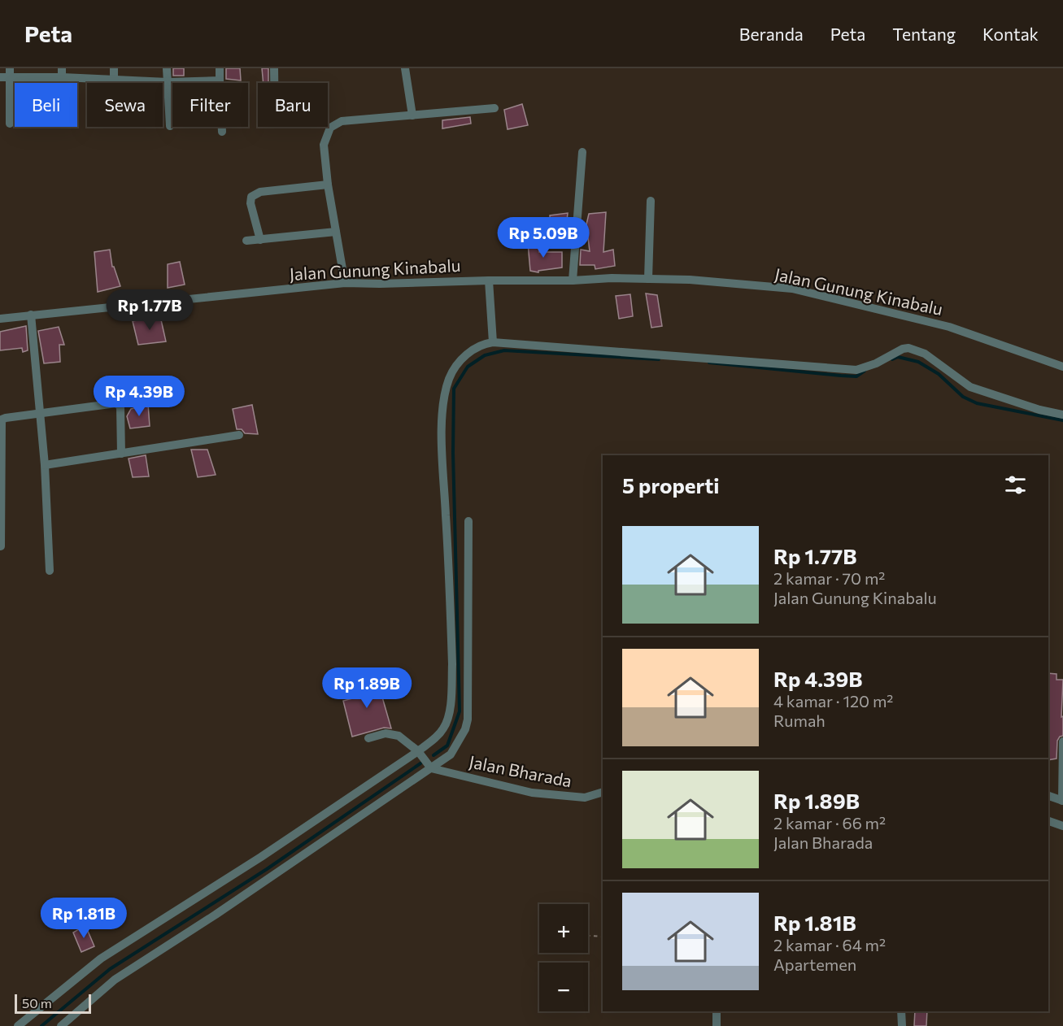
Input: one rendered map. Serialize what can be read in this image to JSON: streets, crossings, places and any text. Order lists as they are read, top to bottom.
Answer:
{
  "streets": {
    "street": ["Jalan Gunung Kinabalu", "Jalan Bharada"]
  },
  "scale_bar": "50 m",
  "page": {
    "header": "Peta",
    "nav": [
      "Beranda",
      "Peta",
      "Tentang",
      "Kontak"
    ],
    "chip": [
      "Beli",
      "Sewa",
      "Filter",
      "Baru"
    ],
    "price": [
      "Rp 5.09B",
      "Rp 1.77B",
      "Rp 4.39B",
      "Rp 1.89B",
      "Rp 1.81B"
    ],
    "heading": "5 properti",
    "list": [
      {
        "name": "Rp 1.77B",
        "note": "2 kamar · 70 m² · Jalan Gunung Kinabalu"
      },
      {
        "name": "Rp 4.39B",
        "note": "4 kamar · 120 m² · Rumah"
      },
      {
        "name": "Rp 1.89B",
        "note": "2 kamar · 66 m² · Jalan Bharada"
      },
      {
        "name": "Rp 1.81B",
        "note": "2 kamar · 64 m² · Apartemen"
      }
    ],
    "map_buttons": ["+", "−"],
    "scale": "50 m"
  }
}
